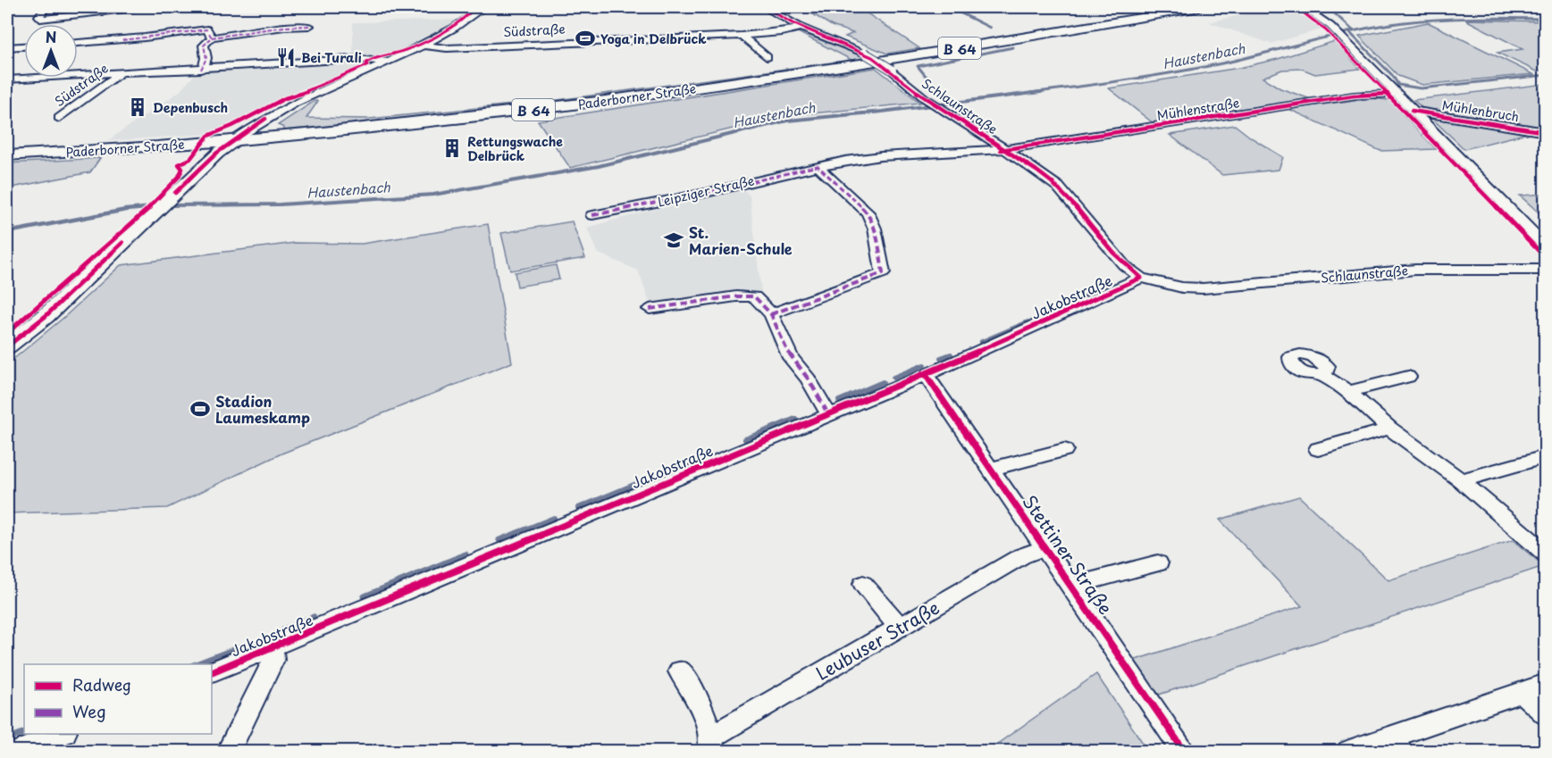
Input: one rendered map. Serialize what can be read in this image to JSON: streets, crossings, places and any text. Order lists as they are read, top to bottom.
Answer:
{
  "streets": {
    "main road": ["B 64", "Paderborner Straße"],
    "street": [
      "Südstraße",
      "Schlaunstraße",
      "Mühlenstraße",
      "Mühlenbruch",
      "Leipziger Straße",
      "Jakobstraße",
      "Stettiner Straße",
      "Leubuser Straße"
    ]
  },
  "crossings": [
    ["Südstraße", "Schlaunstraße"],
    ["Schlaunstraße", "Mühlenstraße"],
    ["Schlaunstraße", "Leipziger Straße"],
    ["Schlaunstraße", "Jakobstraße"],
    ["Mühlenstraße", "Leipziger Straße"],
    ["Jakobstraße", "Stettiner Straße"],
    ["Stettiner Straße", "Leubuser Straße"]
  ],
  "water": ["Haustenbach"],
  "places": {
    "sports": ["Yoga in Delbrück", "Stadion Laumeskamp"],
    "restaurant": ["Bei Turali"],
    "building": ["Depenbusch", "Rettungswache Delbrück"],
    "school or university": ["St. Marien-Schule"]
  },
  "legend": ["Radweg", "Weg"],
  "north": "top"
}
